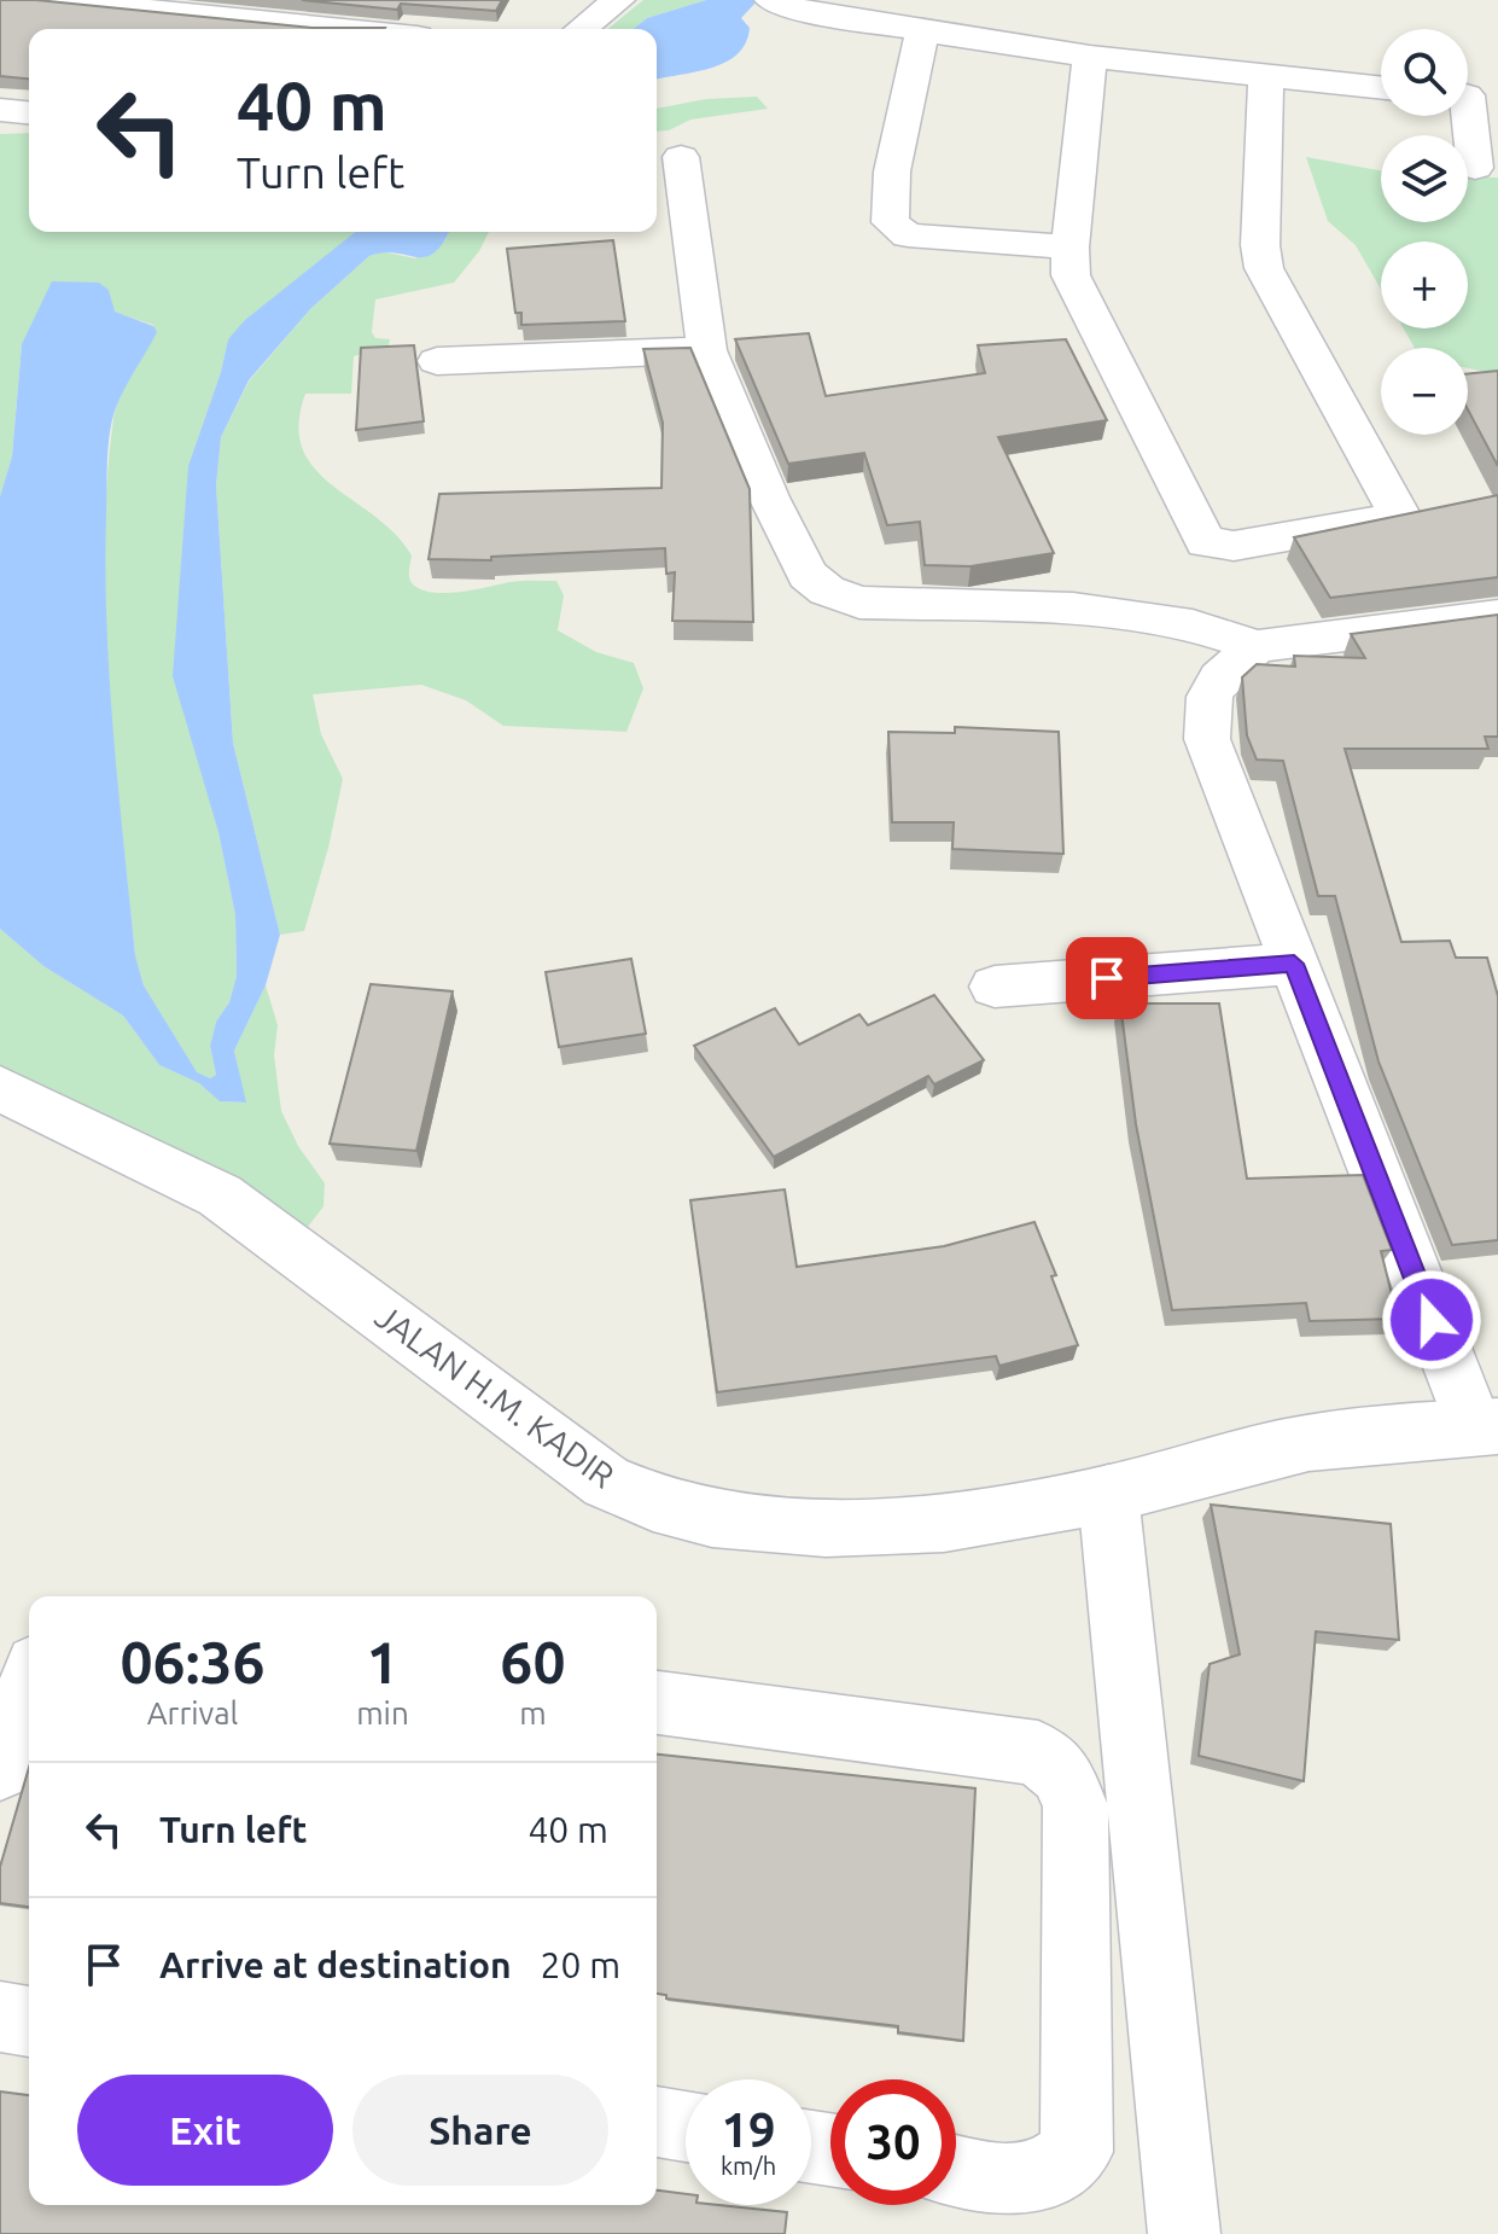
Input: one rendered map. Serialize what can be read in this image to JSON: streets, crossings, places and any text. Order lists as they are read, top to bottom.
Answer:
{
  "streets": {
    "street": ["JALAN H.M. KADIR"]
  },
  "page": {
    "map_buttons": ["+", "−"],
    "turn": ["40 m", "Turn left"],
    "eta": [
      "06:36",
      "Arrival",
      "1",
      "min",
      "60",
      "m"
    ],
    "list": [
      {
        "name": "Turn left",
        "value": "40 m"
      },
      {
        "name": "Arrive at destination",
        "value": "20 m"
      }
    ],
    "buttons": ["Exit", "Share"],
    "speed": "19 km/h",
    "limit": "30"
  }
}
